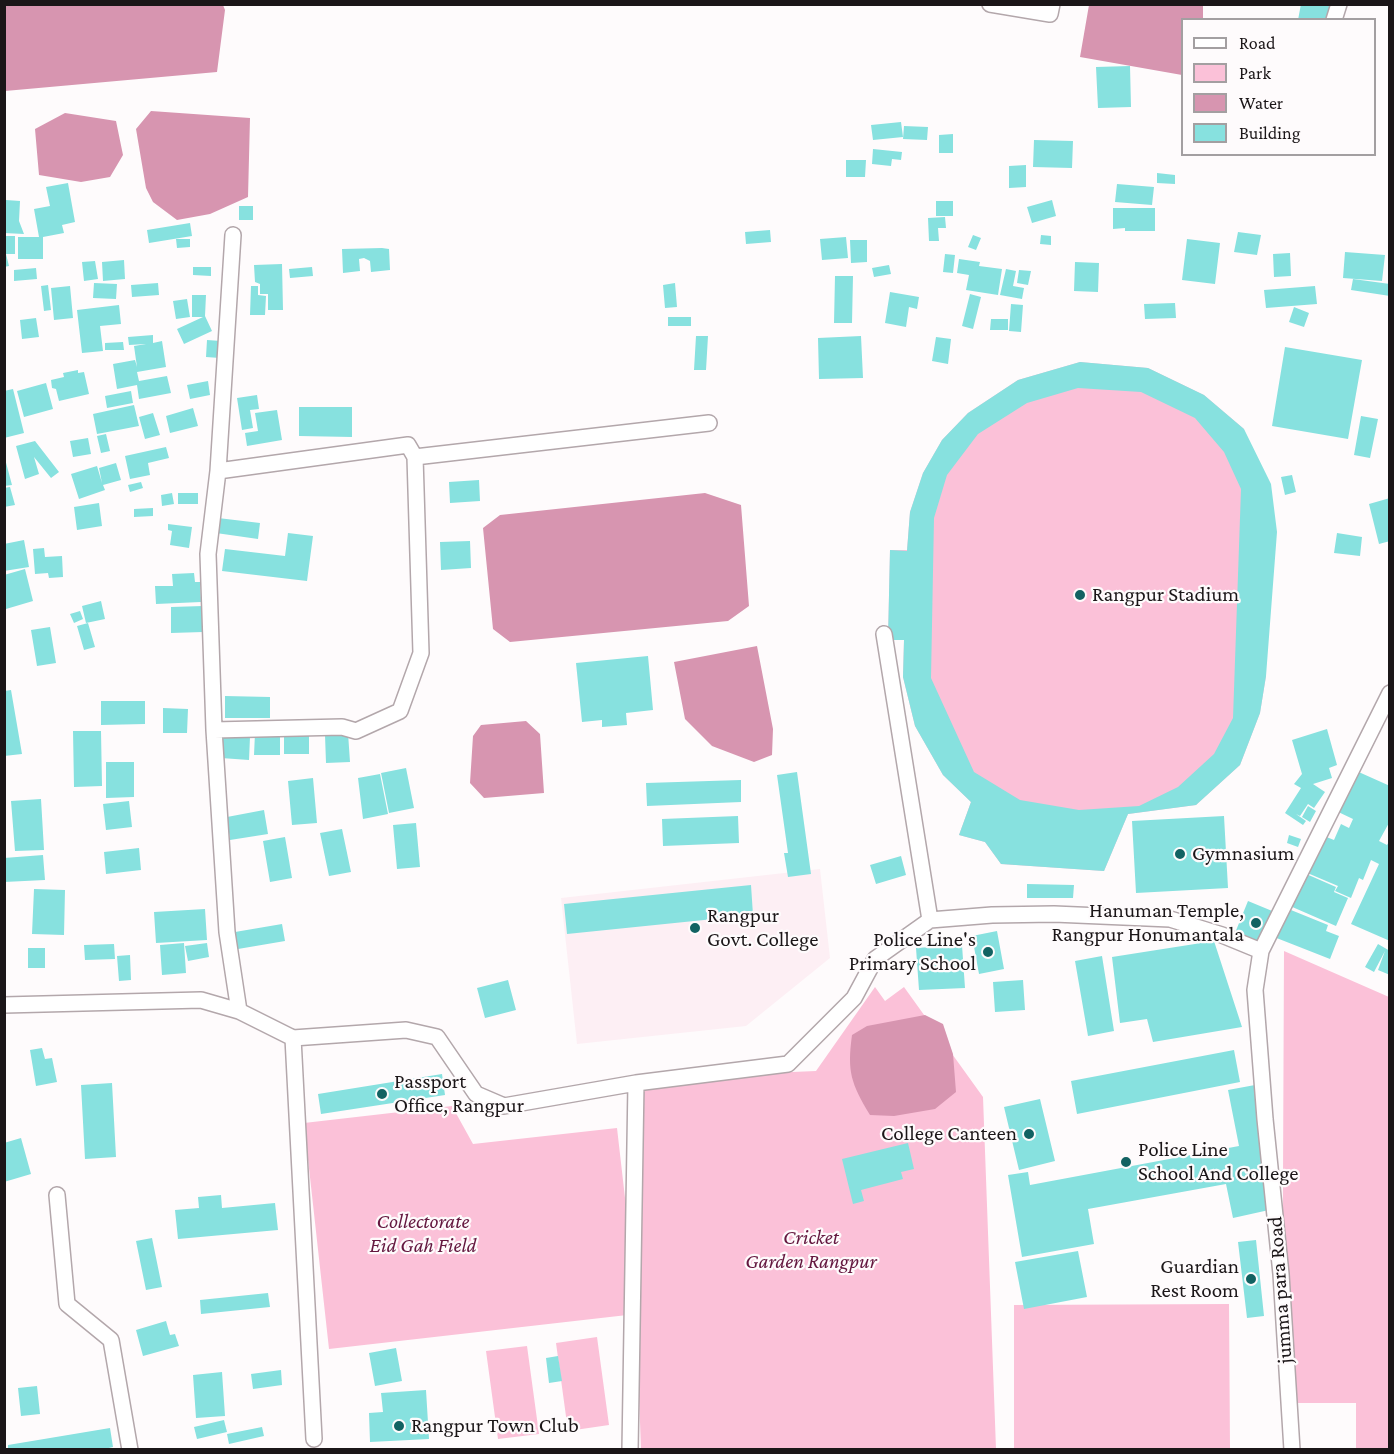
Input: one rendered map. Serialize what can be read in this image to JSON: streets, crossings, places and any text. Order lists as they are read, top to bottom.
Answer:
{
  "streets": {
    "street": ["jumma para Road"]
  },
  "parks": ["Collectorate Eid Gah Field", "Cricket Garden Rangpur"],
  "places": [
    "Rangpur Stadium",
    "Gymnasium",
    "Hanuman Temple, Rangpur Honumantala",
    "Rangpur Govt. College",
    "Police Line's Primary School",
    "Passport Office, Rangpur",
    "College Canteen",
    "Police Line School And College",
    "Guardian Rest Room",
    "Rangpur Town Club"
  ],
  "legend": [
    "Road",
    "Park",
    "Water",
    "Building"
  ]
}
